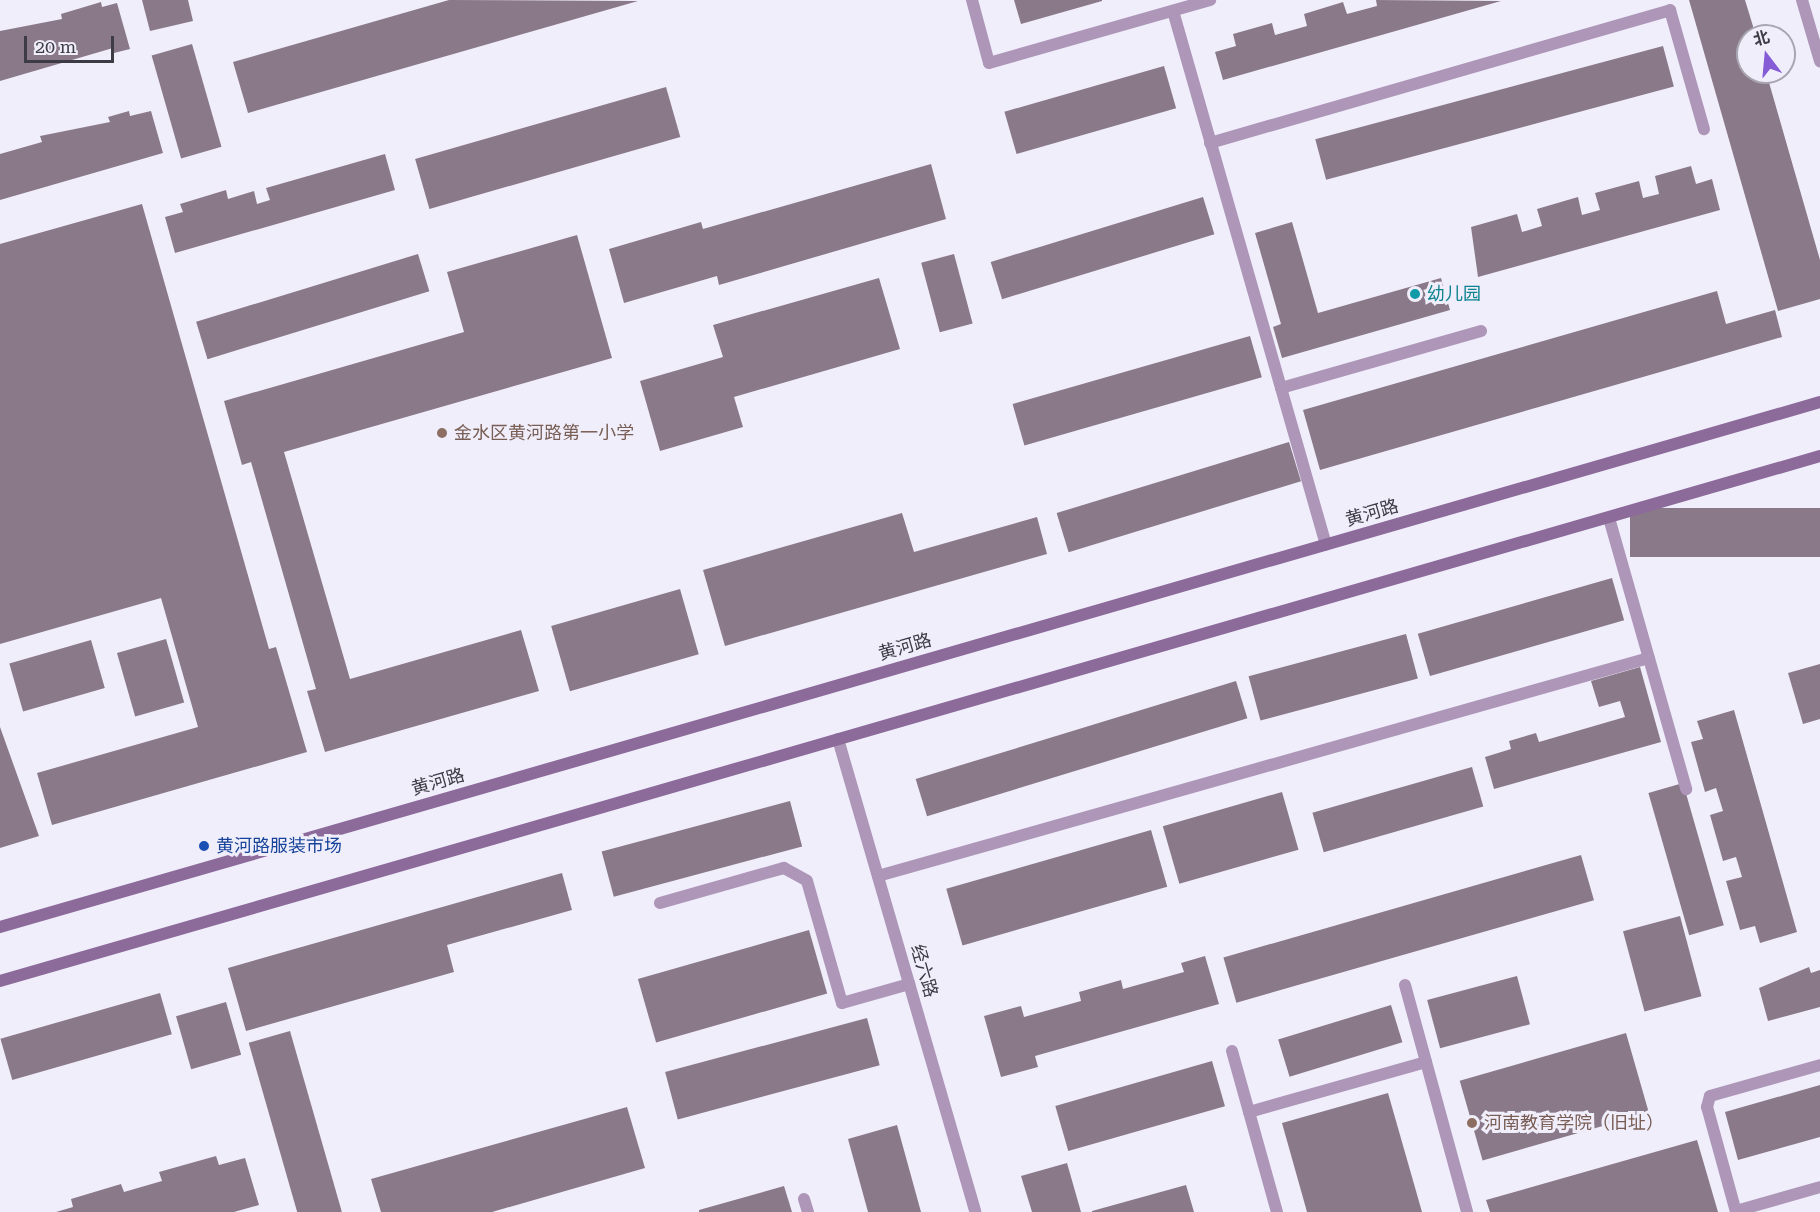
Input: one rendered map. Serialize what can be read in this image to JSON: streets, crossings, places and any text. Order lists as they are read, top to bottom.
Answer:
{
  "streets": {
    "main road": ["黄河路"],
    "street": ["经六路"]
  },
  "places": [
    "幼儿园",
    "金水区黄河路第一小学",
    "黄河路服装市场",
    "河南教育学院（旧址）"
  ],
  "scale_bar": "20 m",
  "north": "top"
}
